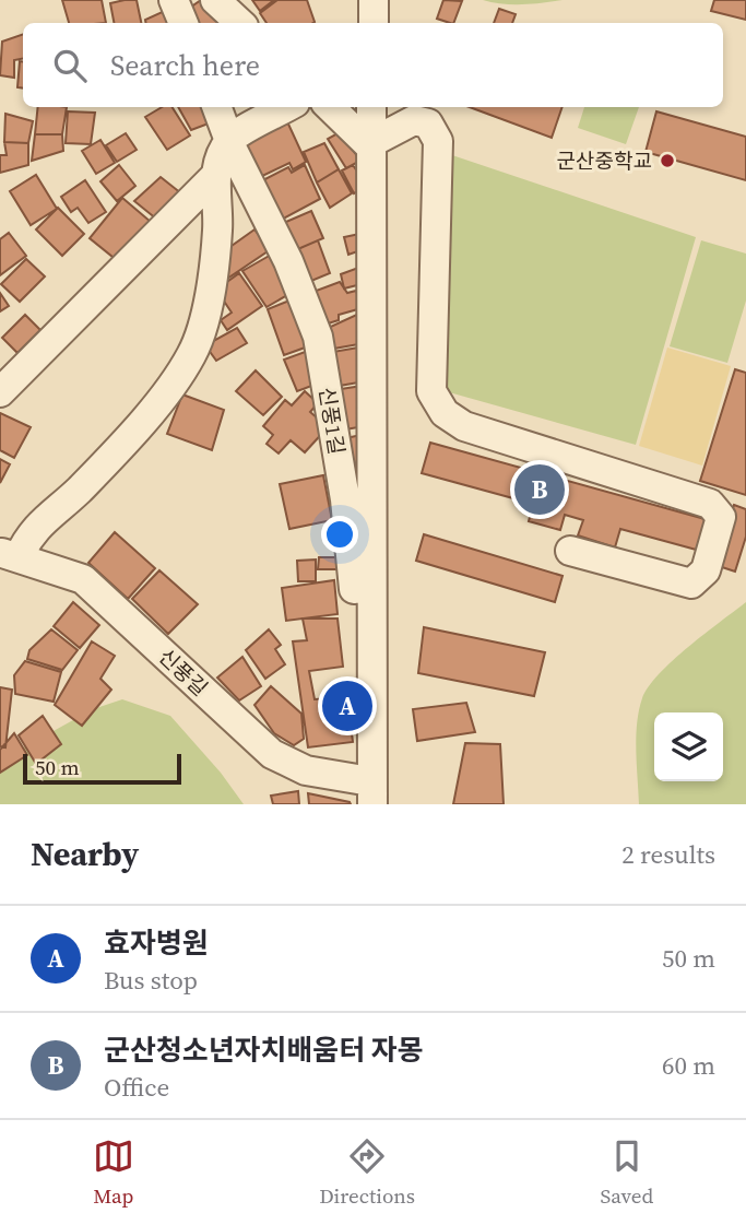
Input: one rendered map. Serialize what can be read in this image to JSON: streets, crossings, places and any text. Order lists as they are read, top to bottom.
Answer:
{
  "streets": {
    "street": ["신풍1길", "신풍길"]
  },
  "crossings": [
    ["신풍1길", "신풍길"]
  ],
  "places": ["군산중학교"],
  "scale_bar": "50 m",
  "page": {
    "search": "Search here",
    "pins": ["B", "A"],
    "scale": "50 m",
    "heading": ["Nearby", "2 results"],
    "list": [
      {
        "mark": "A",
        "name": "효자병원",
        "note": "Bus stop",
        "value": "50 m"
      },
      {
        "mark": "B",
        "name": "군산청소년자치배움터 자몽",
        "note": "Office",
        "value": "60 m"
      }
    ],
    "nav": ["Map", "Directions", "Saved"]
  }
}
